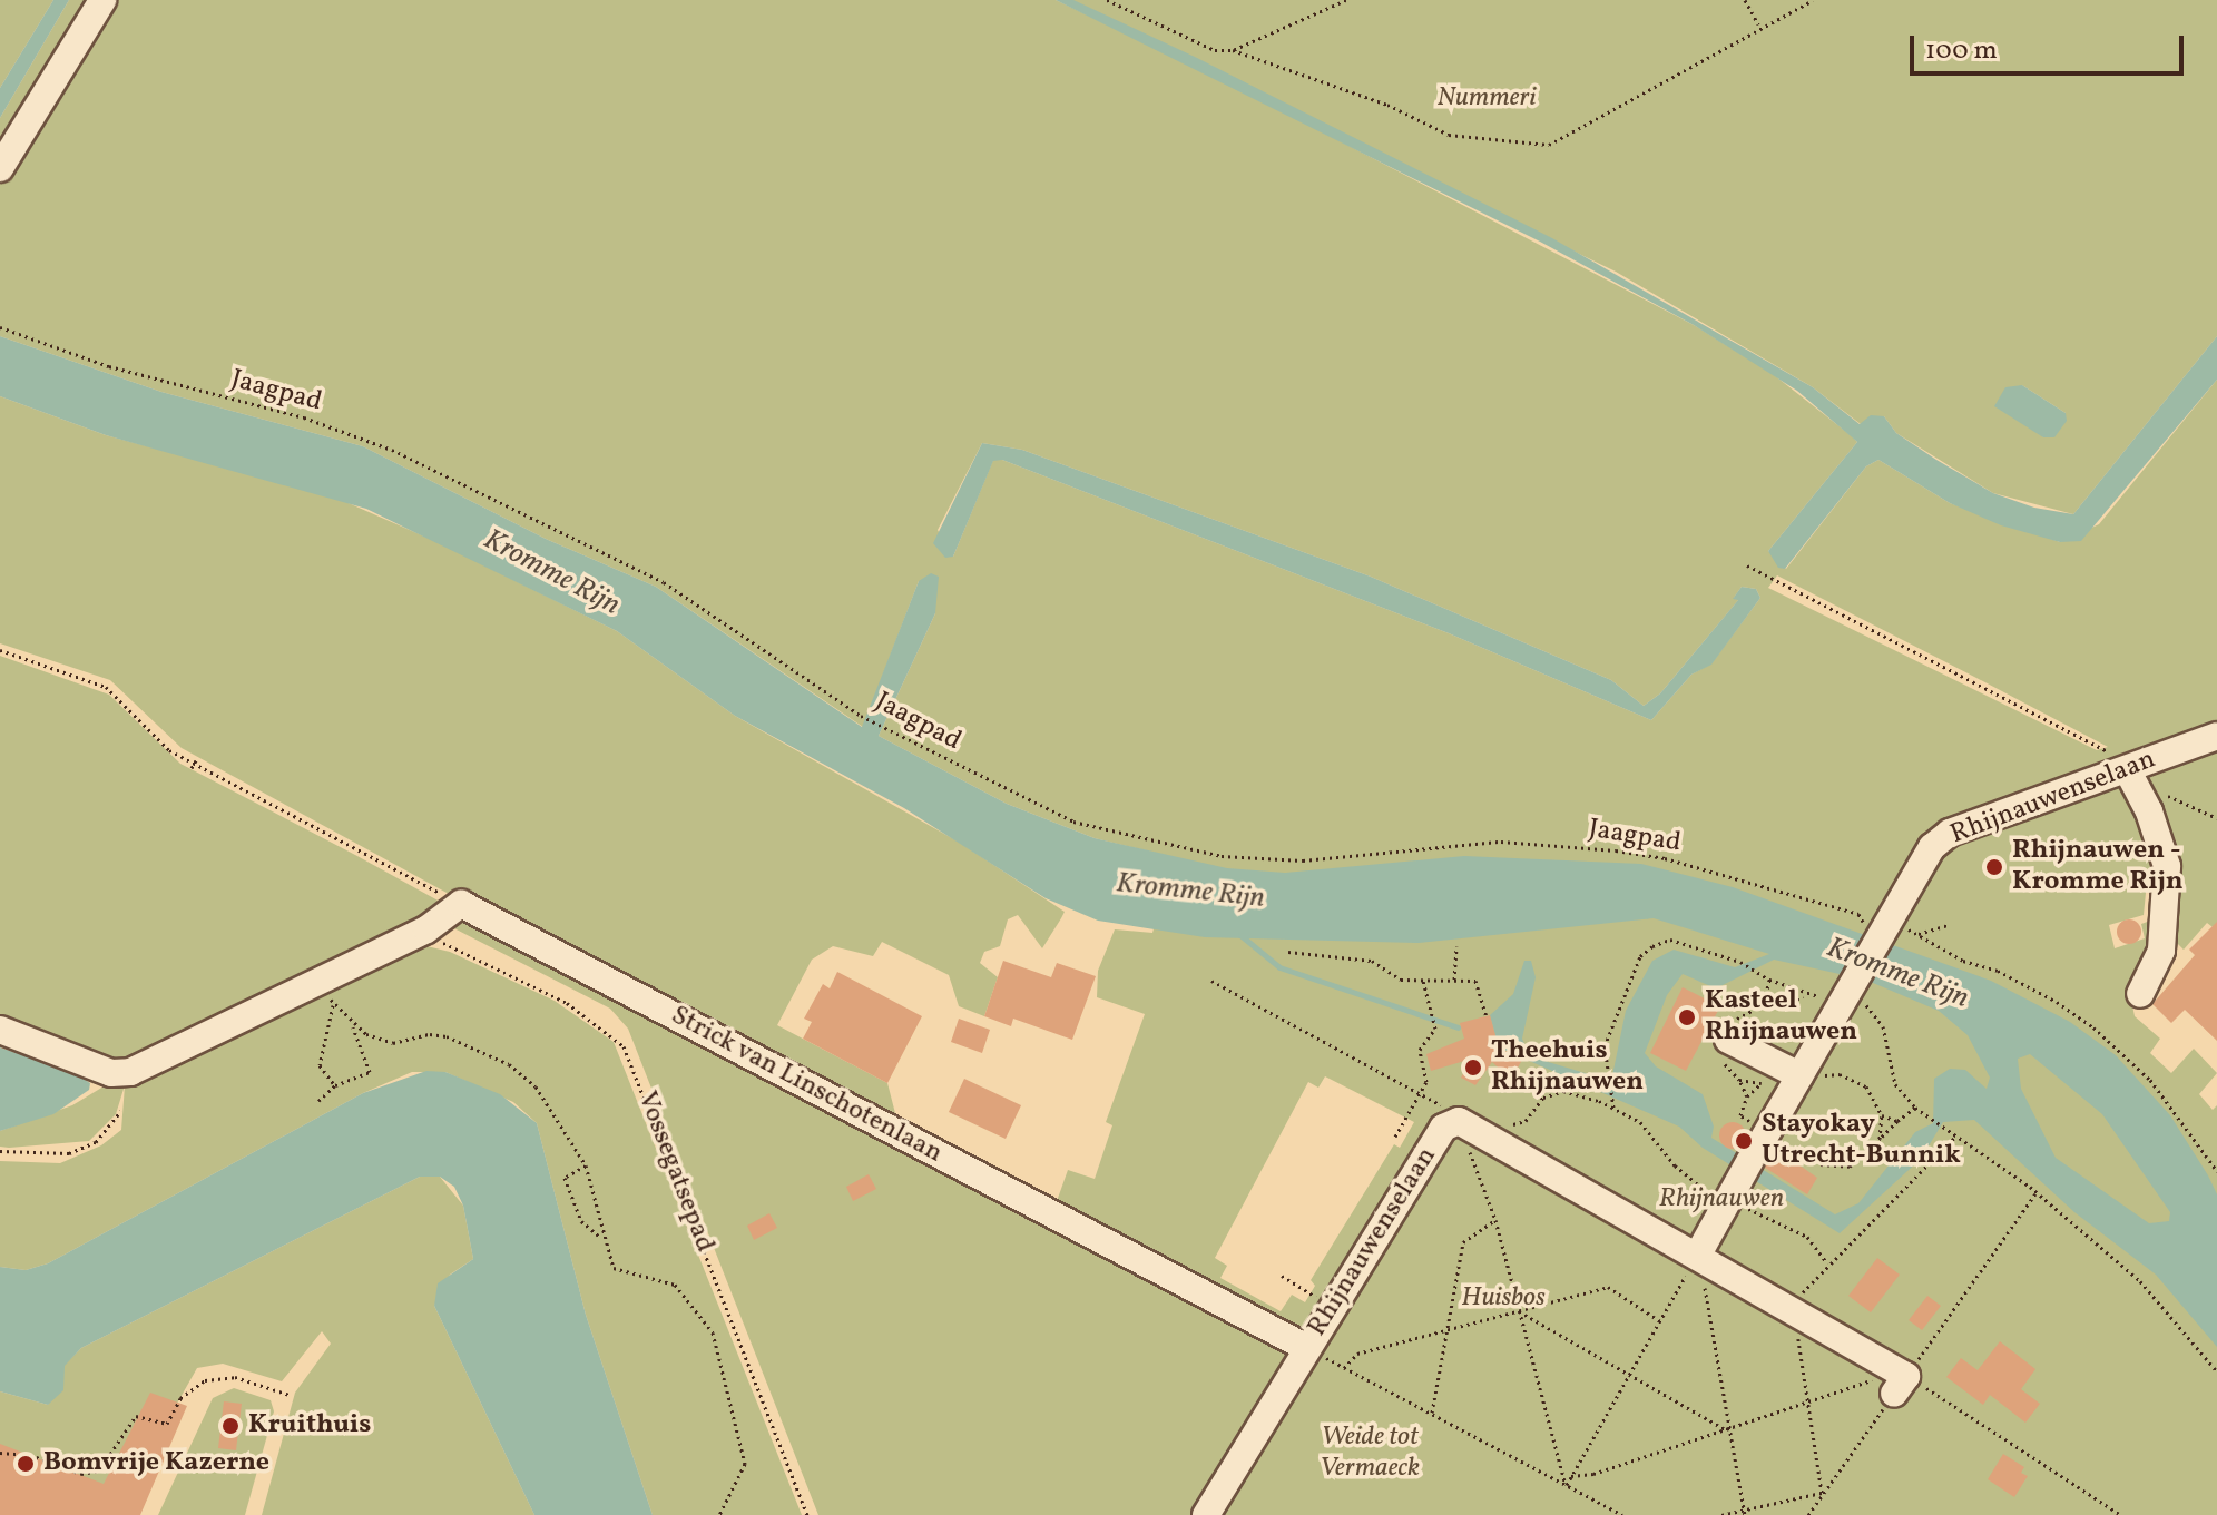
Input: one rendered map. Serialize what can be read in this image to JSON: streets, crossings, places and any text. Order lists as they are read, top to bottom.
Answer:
{
  "streets": {
    "street": ["Rhijnauwenselaan", "Strick van Linschotenlaan"],
    "path": ["Jaagpad", "Vossegatsepad"]
  },
  "crossings": [
    ["Jaagpad", "Rhijnauwenselaan"],
    ["Rhijnauwenselaan", "Strick van Linschotenlaan"]
  ],
  "water": ["Kromme Rijn"],
  "parks": [
    "Nummeri",
    "Rhijnauwen",
    "Huisbos",
    "Weide tot Vermaeck"
  ],
  "places": [
    "Rhijnauwen - Kromme Rijn",
    "Kasteel Rhijnauwen",
    "Theehuis Rhijnauwen",
    "Stayokay Utrecht-Bunnik",
    "Kruithuis",
    "Bomvrije Kazerne"
  ],
  "scale_bar": "100 m"
}
